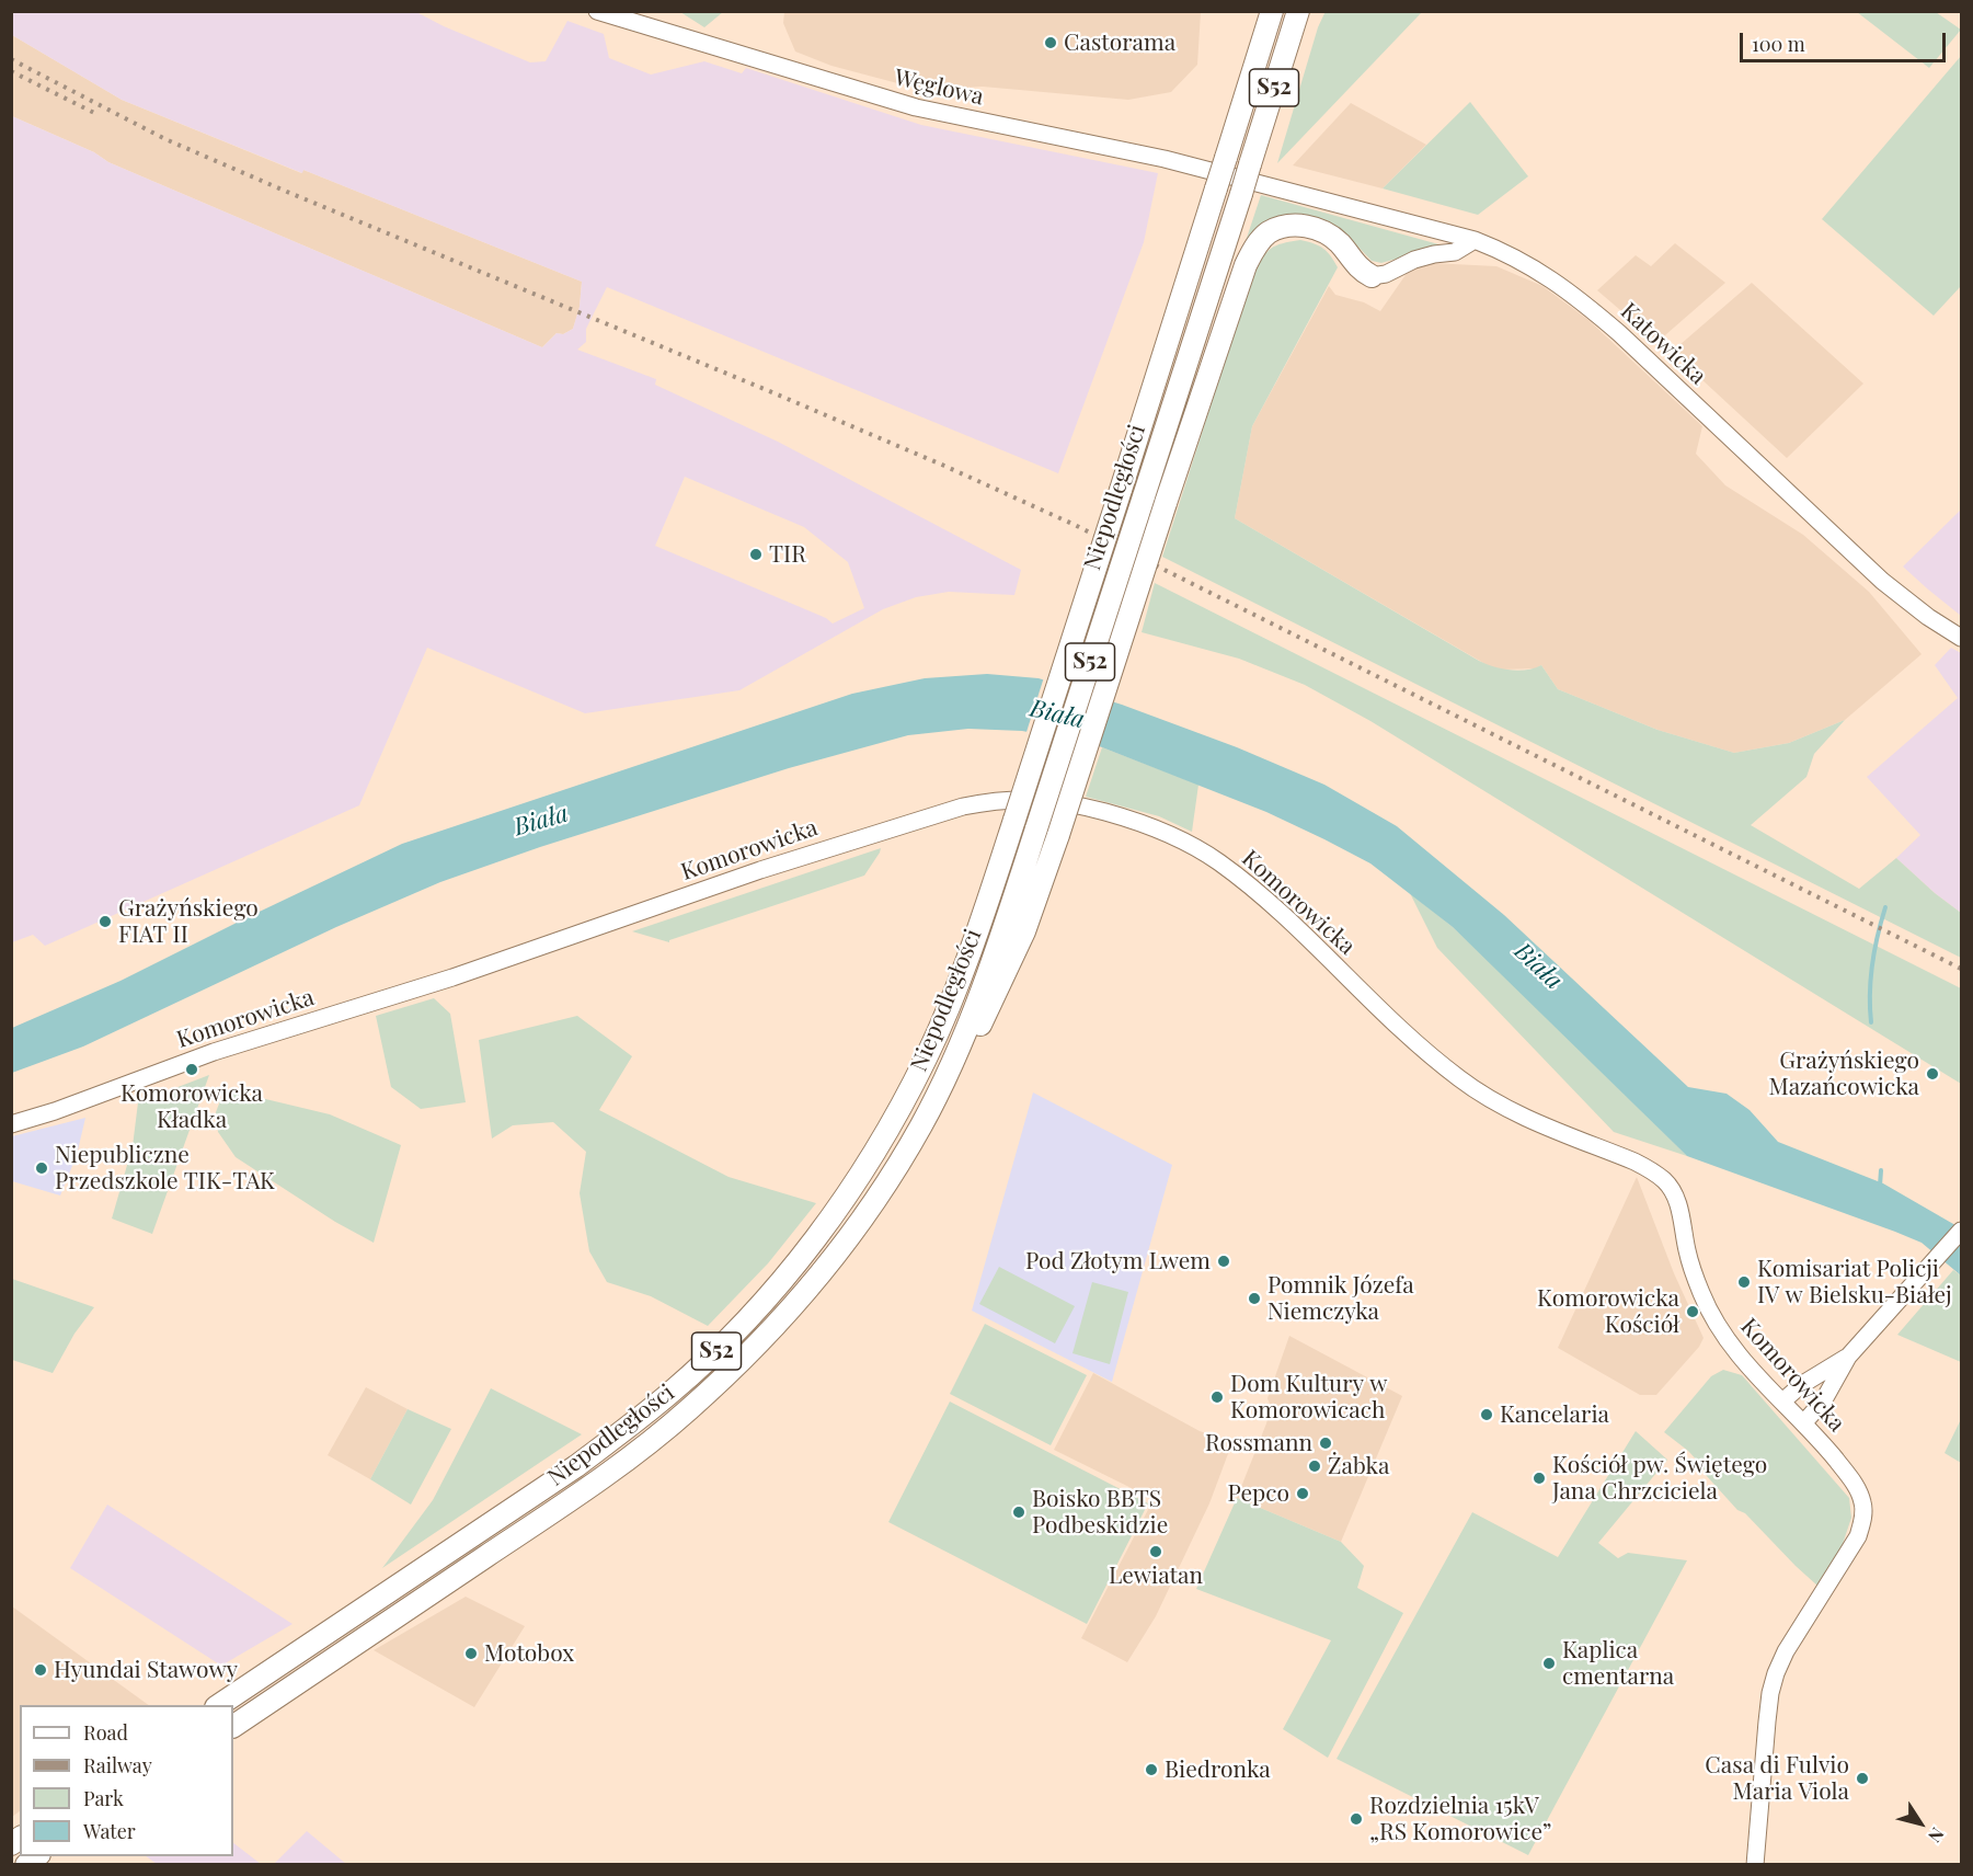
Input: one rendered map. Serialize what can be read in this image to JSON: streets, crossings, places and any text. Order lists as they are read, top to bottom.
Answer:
{
  "streets": {
    "highway": ["S52", "Niepodległości"],
    "street": ["Węglowa", "Katowicka", "Komorowicka"]
  },
  "crossings": [
    ["Węglowa", "Katowicka"]
  ],
  "water": ["Biała"],
  "places": [
    "Castorama",
    "TIR",
    "Grażyńskiego FIAT II",
    "Komorowicka Kładka",
    "Grażyńskiego Mazańcowicka",
    "Niepubliczne Przedszkole TIK-TAK",
    "Pod Złotym Lwem",
    "Komisariat Policji IV w Bielsku-Białej",
    "Pomnik Józefa Niemczyka",
    "Komorowicka Kościół",
    "Dom Kultury w Komorowicach",
    "Kancelaria",
    "Rossmann",
    "Żabka",
    "Kościół pw. Świętego Jana Chrzciciela",
    "Pepco",
    "Boisko BBTS Podbeskidzie",
    "Lewiatan",
    "Motobox",
    "Kaplica cmentarna",
    "Hyundai Stawowy",
    "Biedronka",
    "Casa di Fulvio Maria Viola",
    "Rozdzielnia 15kV „RS Komorowice”"
  ],
  "legend": [
    "Road",
    "Railway",
    "Park",
    "Water"
  ],
  "scale_bar": "100 m",
  "north": "bottom right"
}
